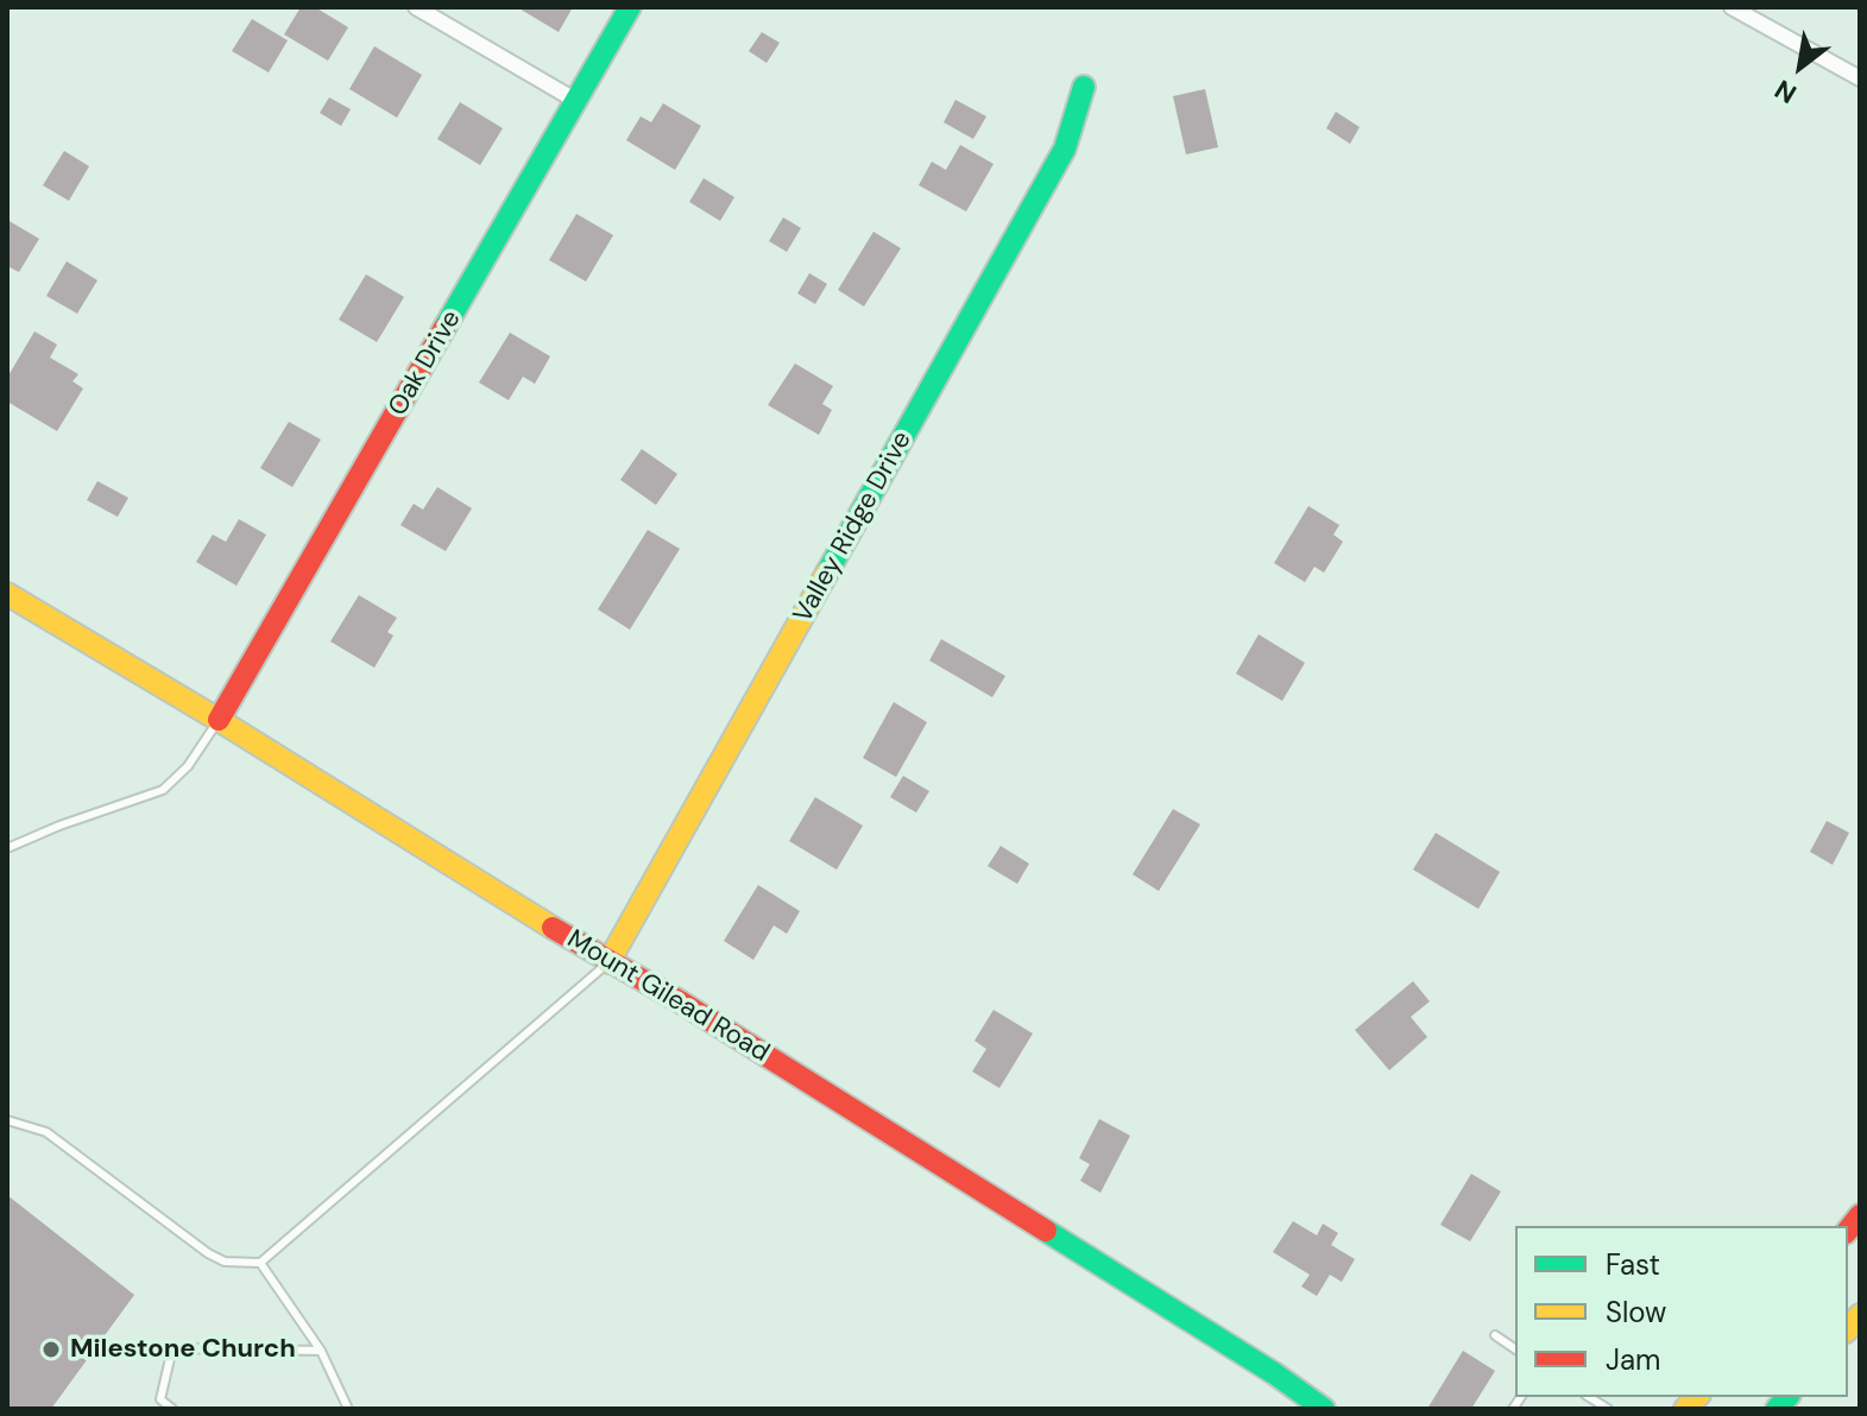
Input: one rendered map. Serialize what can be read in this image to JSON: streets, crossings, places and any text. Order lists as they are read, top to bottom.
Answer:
{
  "streets": {
    "street": ["Oak Drive", "Valley Ridge Drive", "Mount Gilead Road"]
  },
  "crossings": [
    ["Oak Drive", "Mount Gilead Road"],
    ["Valley Ridge Drive", "Mount Gilead Road"]
  ],
  "places": ["Milestone Church"],
  "legend": ["Fast", "Slow", "Jam"],
  "north": "bottom left"
}
